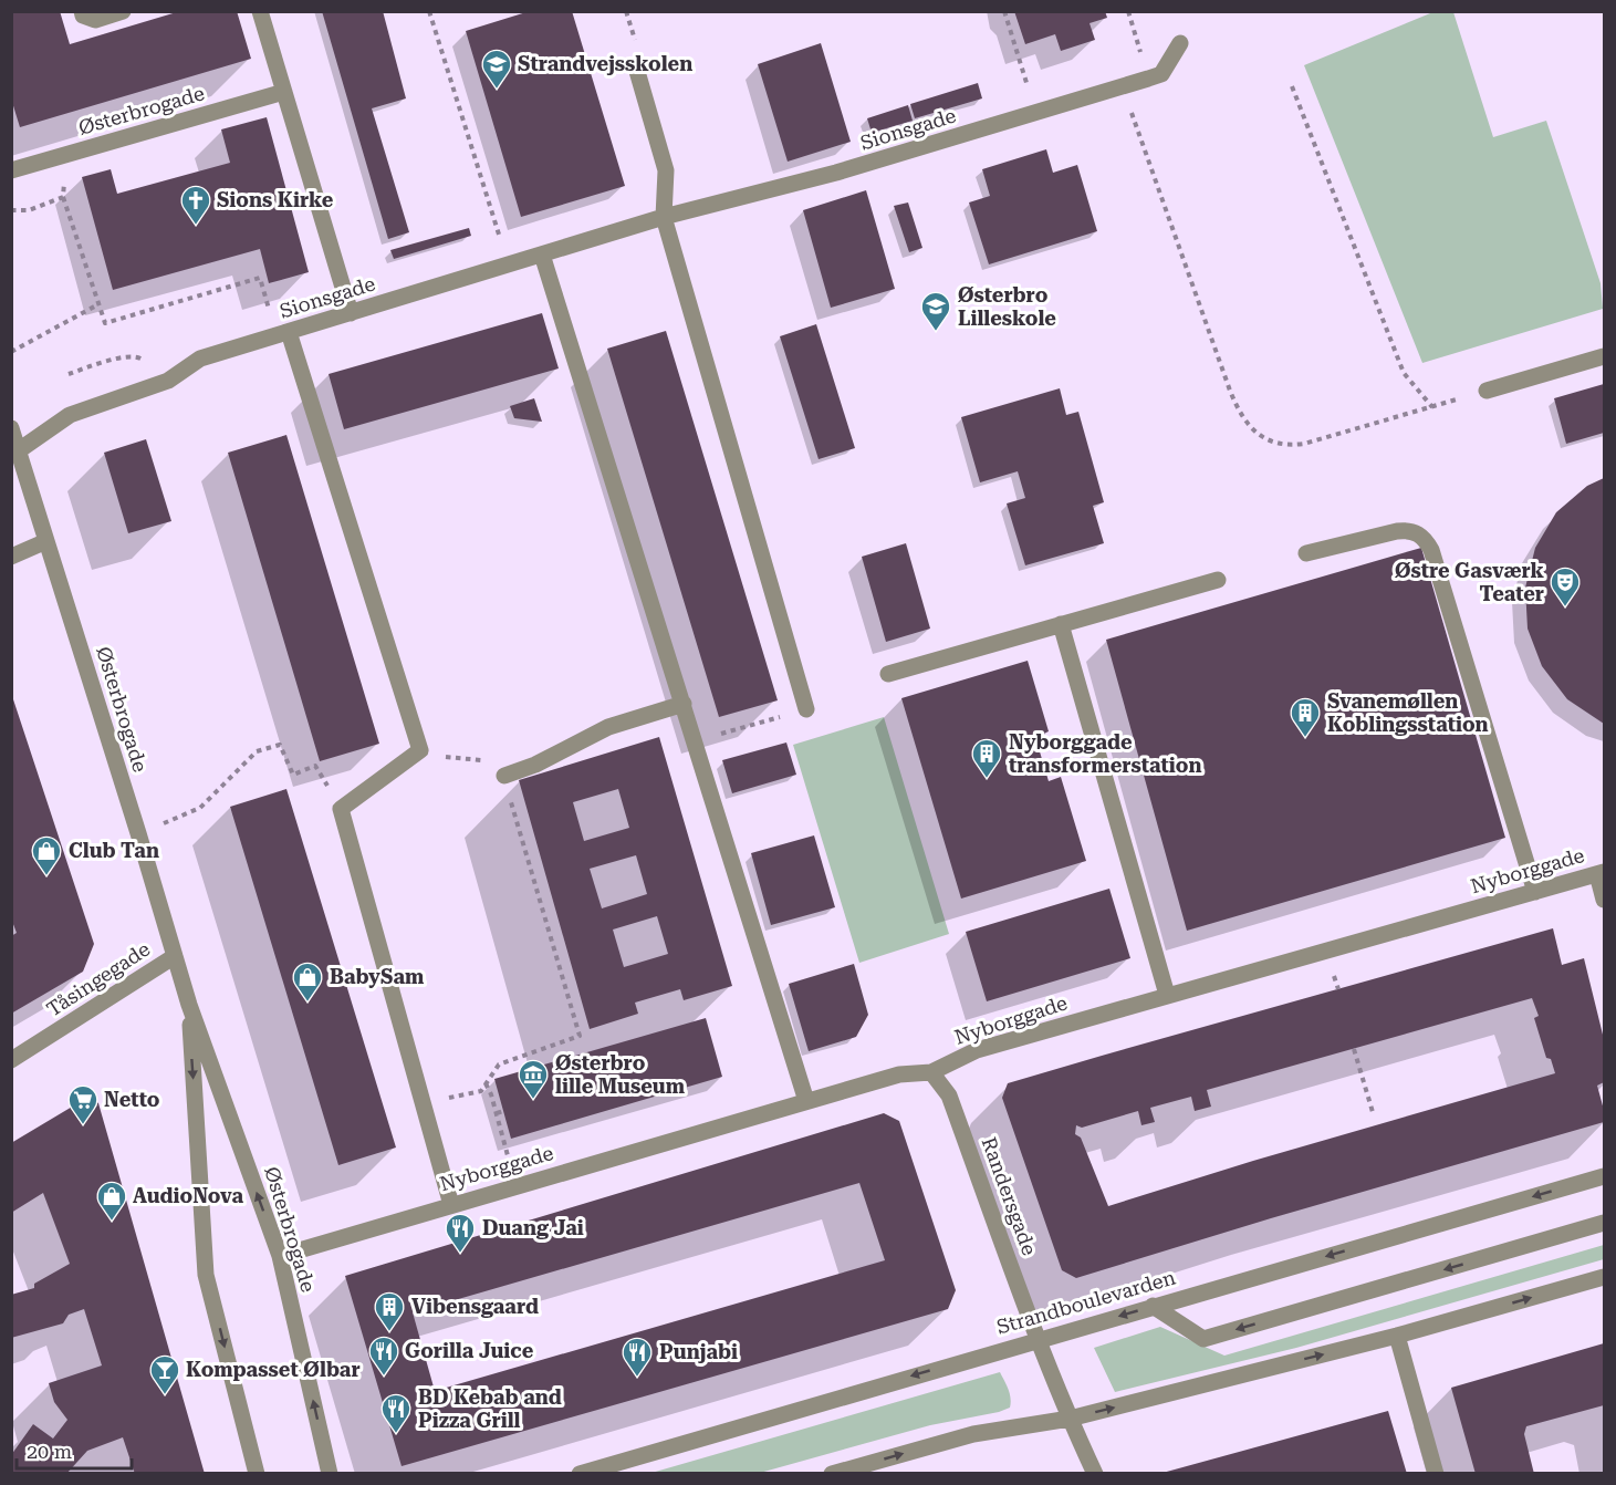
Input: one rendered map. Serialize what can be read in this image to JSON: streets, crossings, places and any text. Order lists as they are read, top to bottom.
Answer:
{
  "streets": {
    "street": [
      "Østerbrogade",
      "Sionsgade",
      "Nyborggade",
      "Tåsingegade",
      "Randersgade",
      "Strandboulevarden"
    ]
  },
  "crossings": [
    ["Østerbrogade", "Sionsgade"],
    ["Østerbrogade", "Nyborggade"],
    ["Østerbrogade", "Tåsingegade"],
    ["Nyborggade", "Randersgade"],
    ["Randersgade", "Strandboulevarden"]
  ],
  "places": {
    "school or university": ["Strandvejsskolen", "Østerbro Lilleskole"],
    "church": ["Sions Kirke"],
    "theatre": ["Østre Gasværk Teater"],
    "building": ["Svanemøllen Koblingsstation", "Nyborggade transformerstation", "Vibensgaard"],
    "shop": ["Club Tan", "BabySam", "AudioNova"],
    "museum": ["Østerbro lille Museum"],
    "supermarket": ["Netto"],
    "restaurant": [
      "Duang Jai",
      "Gorilla Juice",
      "Punjabi",
      "BD Kebab and Pizza Grill"
    ],
    "bar": ["Kompasset Ølbar"]
  },
  "scale_bar": "20 m"
}
